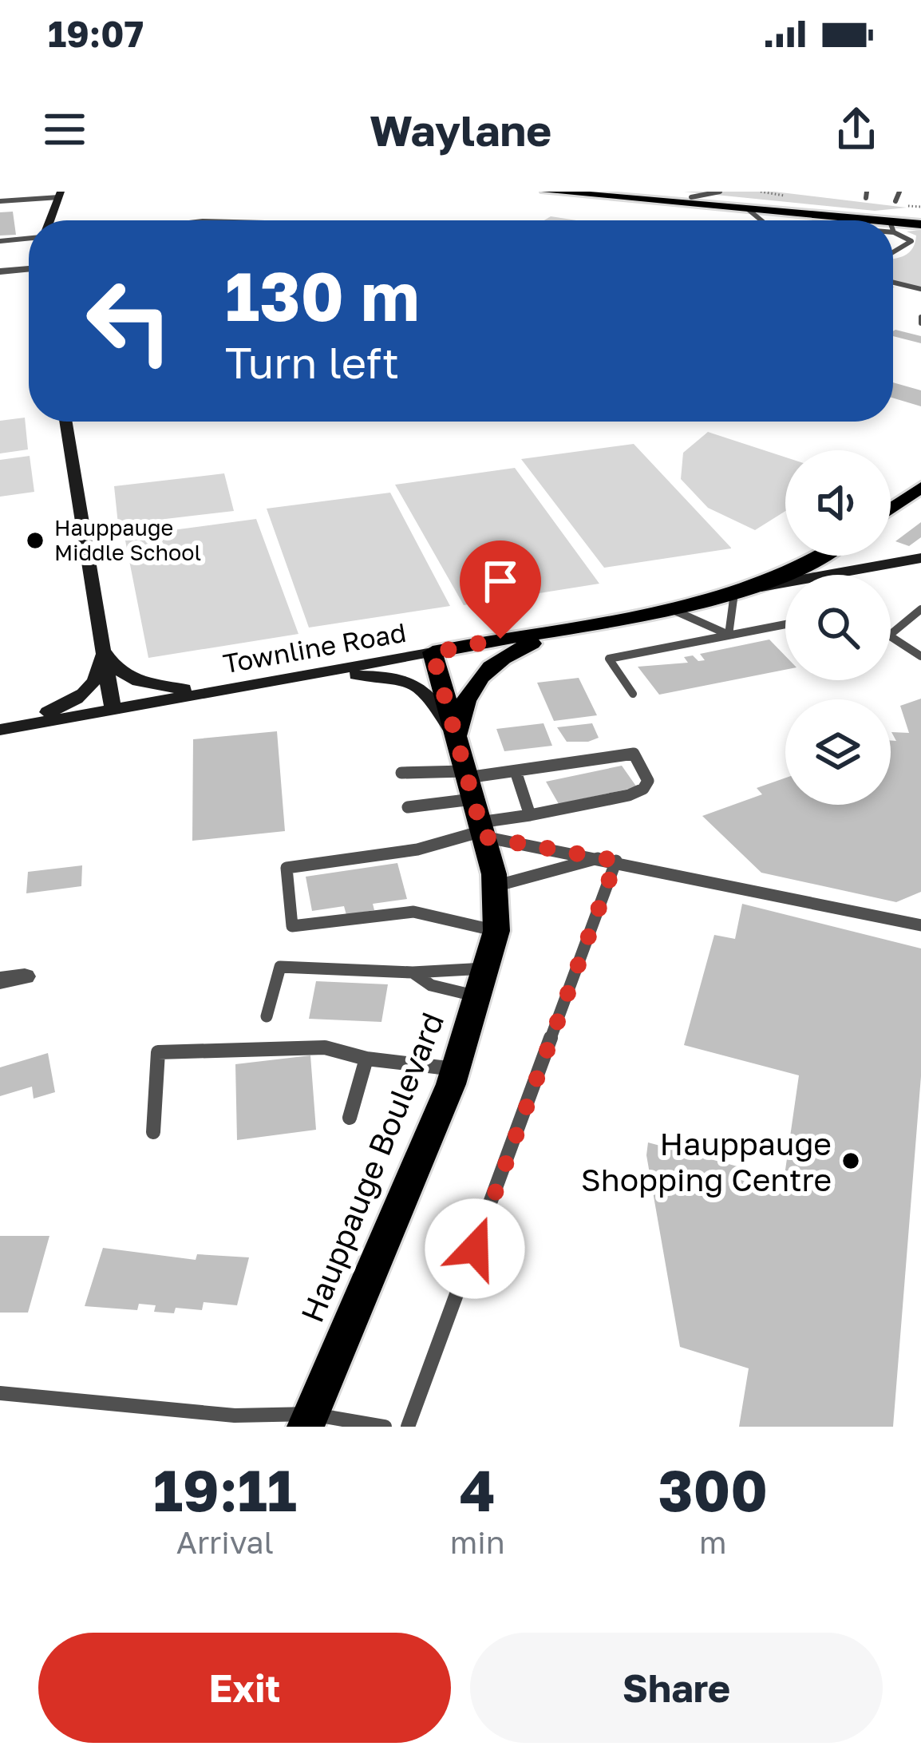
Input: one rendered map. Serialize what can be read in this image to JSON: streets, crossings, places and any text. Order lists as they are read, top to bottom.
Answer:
{
  "streets": {
    "main road": ["Townline Road", "Hauppauge Boulevard"]
  },
  "crossings": [
    ["Townline Road", "Hauppauge Boulevard"]
  ],
  "places": ["Hauppauge Middle School", "Hauppauge Shopping Centre"],
  "page": {
    "status": "19:07",
    "header": "Waylane",
    "turn": ["130 m", "Turn left"],
    "eta": [
      "19:11",
      "Arrival",
      "4",
      "min",
      "300",
      "m"
    ],
    "buttons": ["Exit", "Share"]
  }
}
